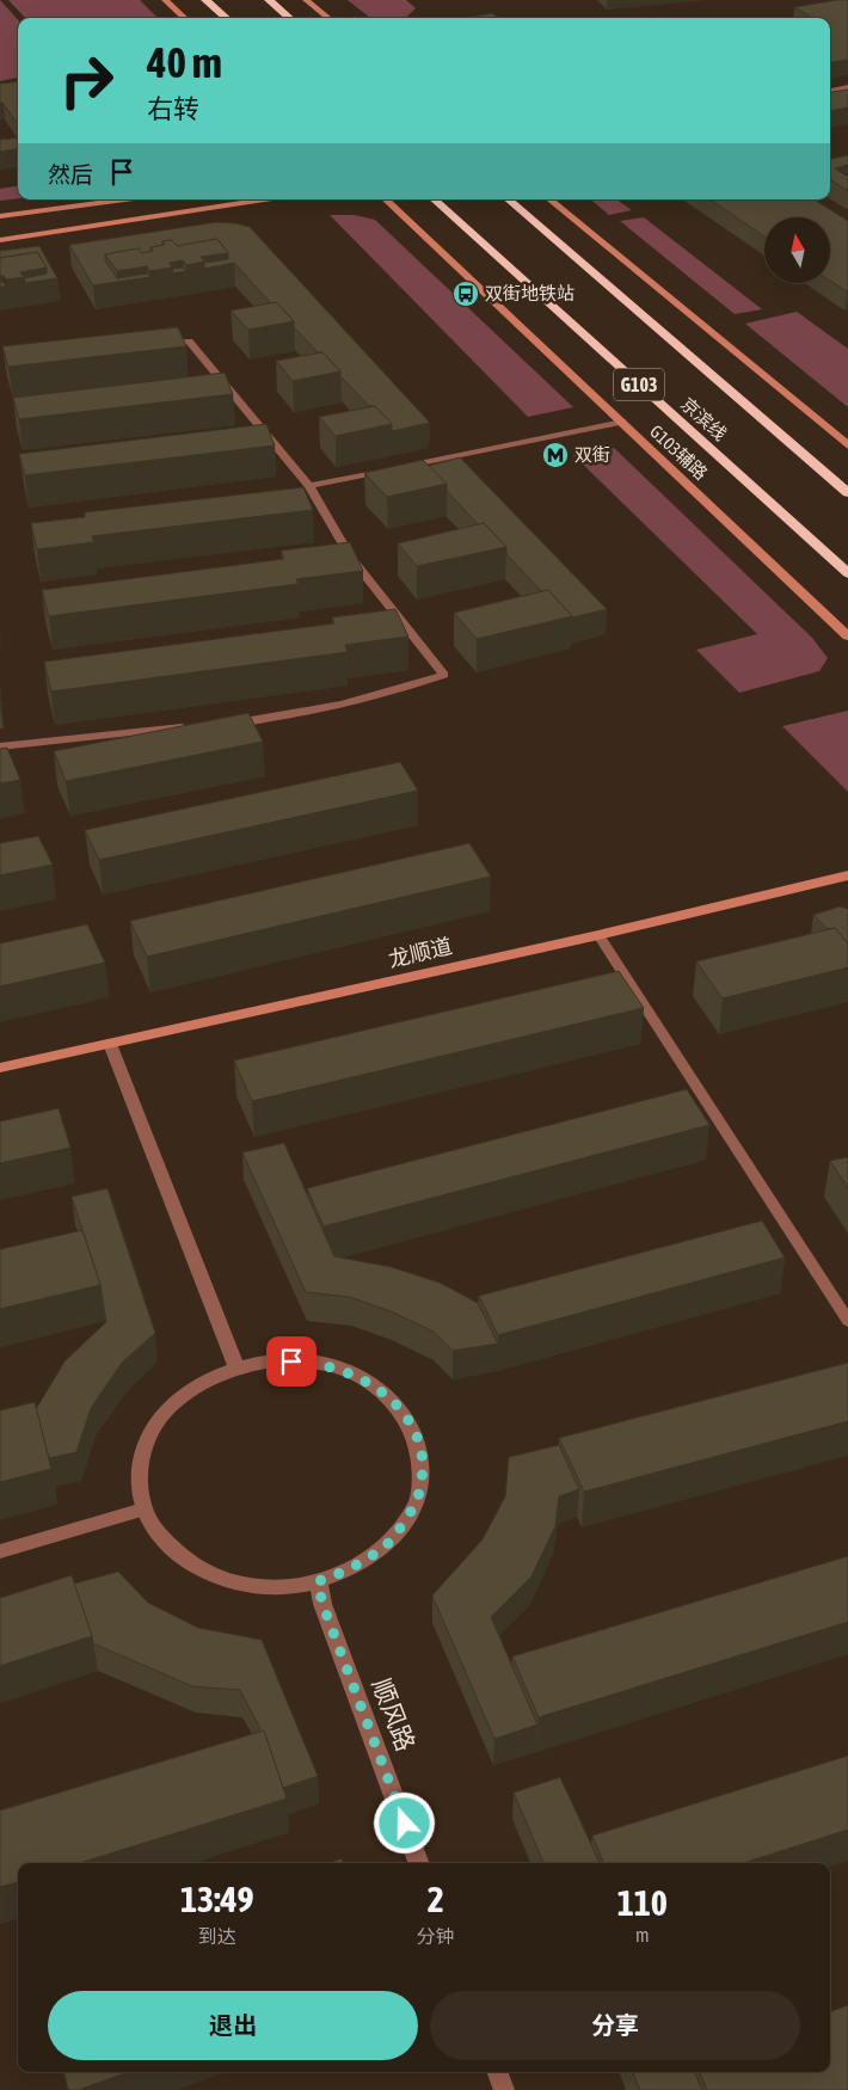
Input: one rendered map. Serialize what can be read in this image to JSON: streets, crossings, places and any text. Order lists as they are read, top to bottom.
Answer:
{
  "streets": {
    "highway": ["G103", "京滨线"],
    "street": ["G103辅路", "龙顺道", "顺风路"]
  },
  "places": {
    "bus stop": ["双街地铁站"],
    "metro station": ["双街"]
  },
  "north": "top",
  "page": {
    "turn": ["40 m", "右转"],
    "then": "然后",
    "eta": [
      "13:49",
      "到达",
      "2",
      "分钟",
      "110",
      "m"
    ],
    "buttons": ["退出", "分享"]
  }
}
